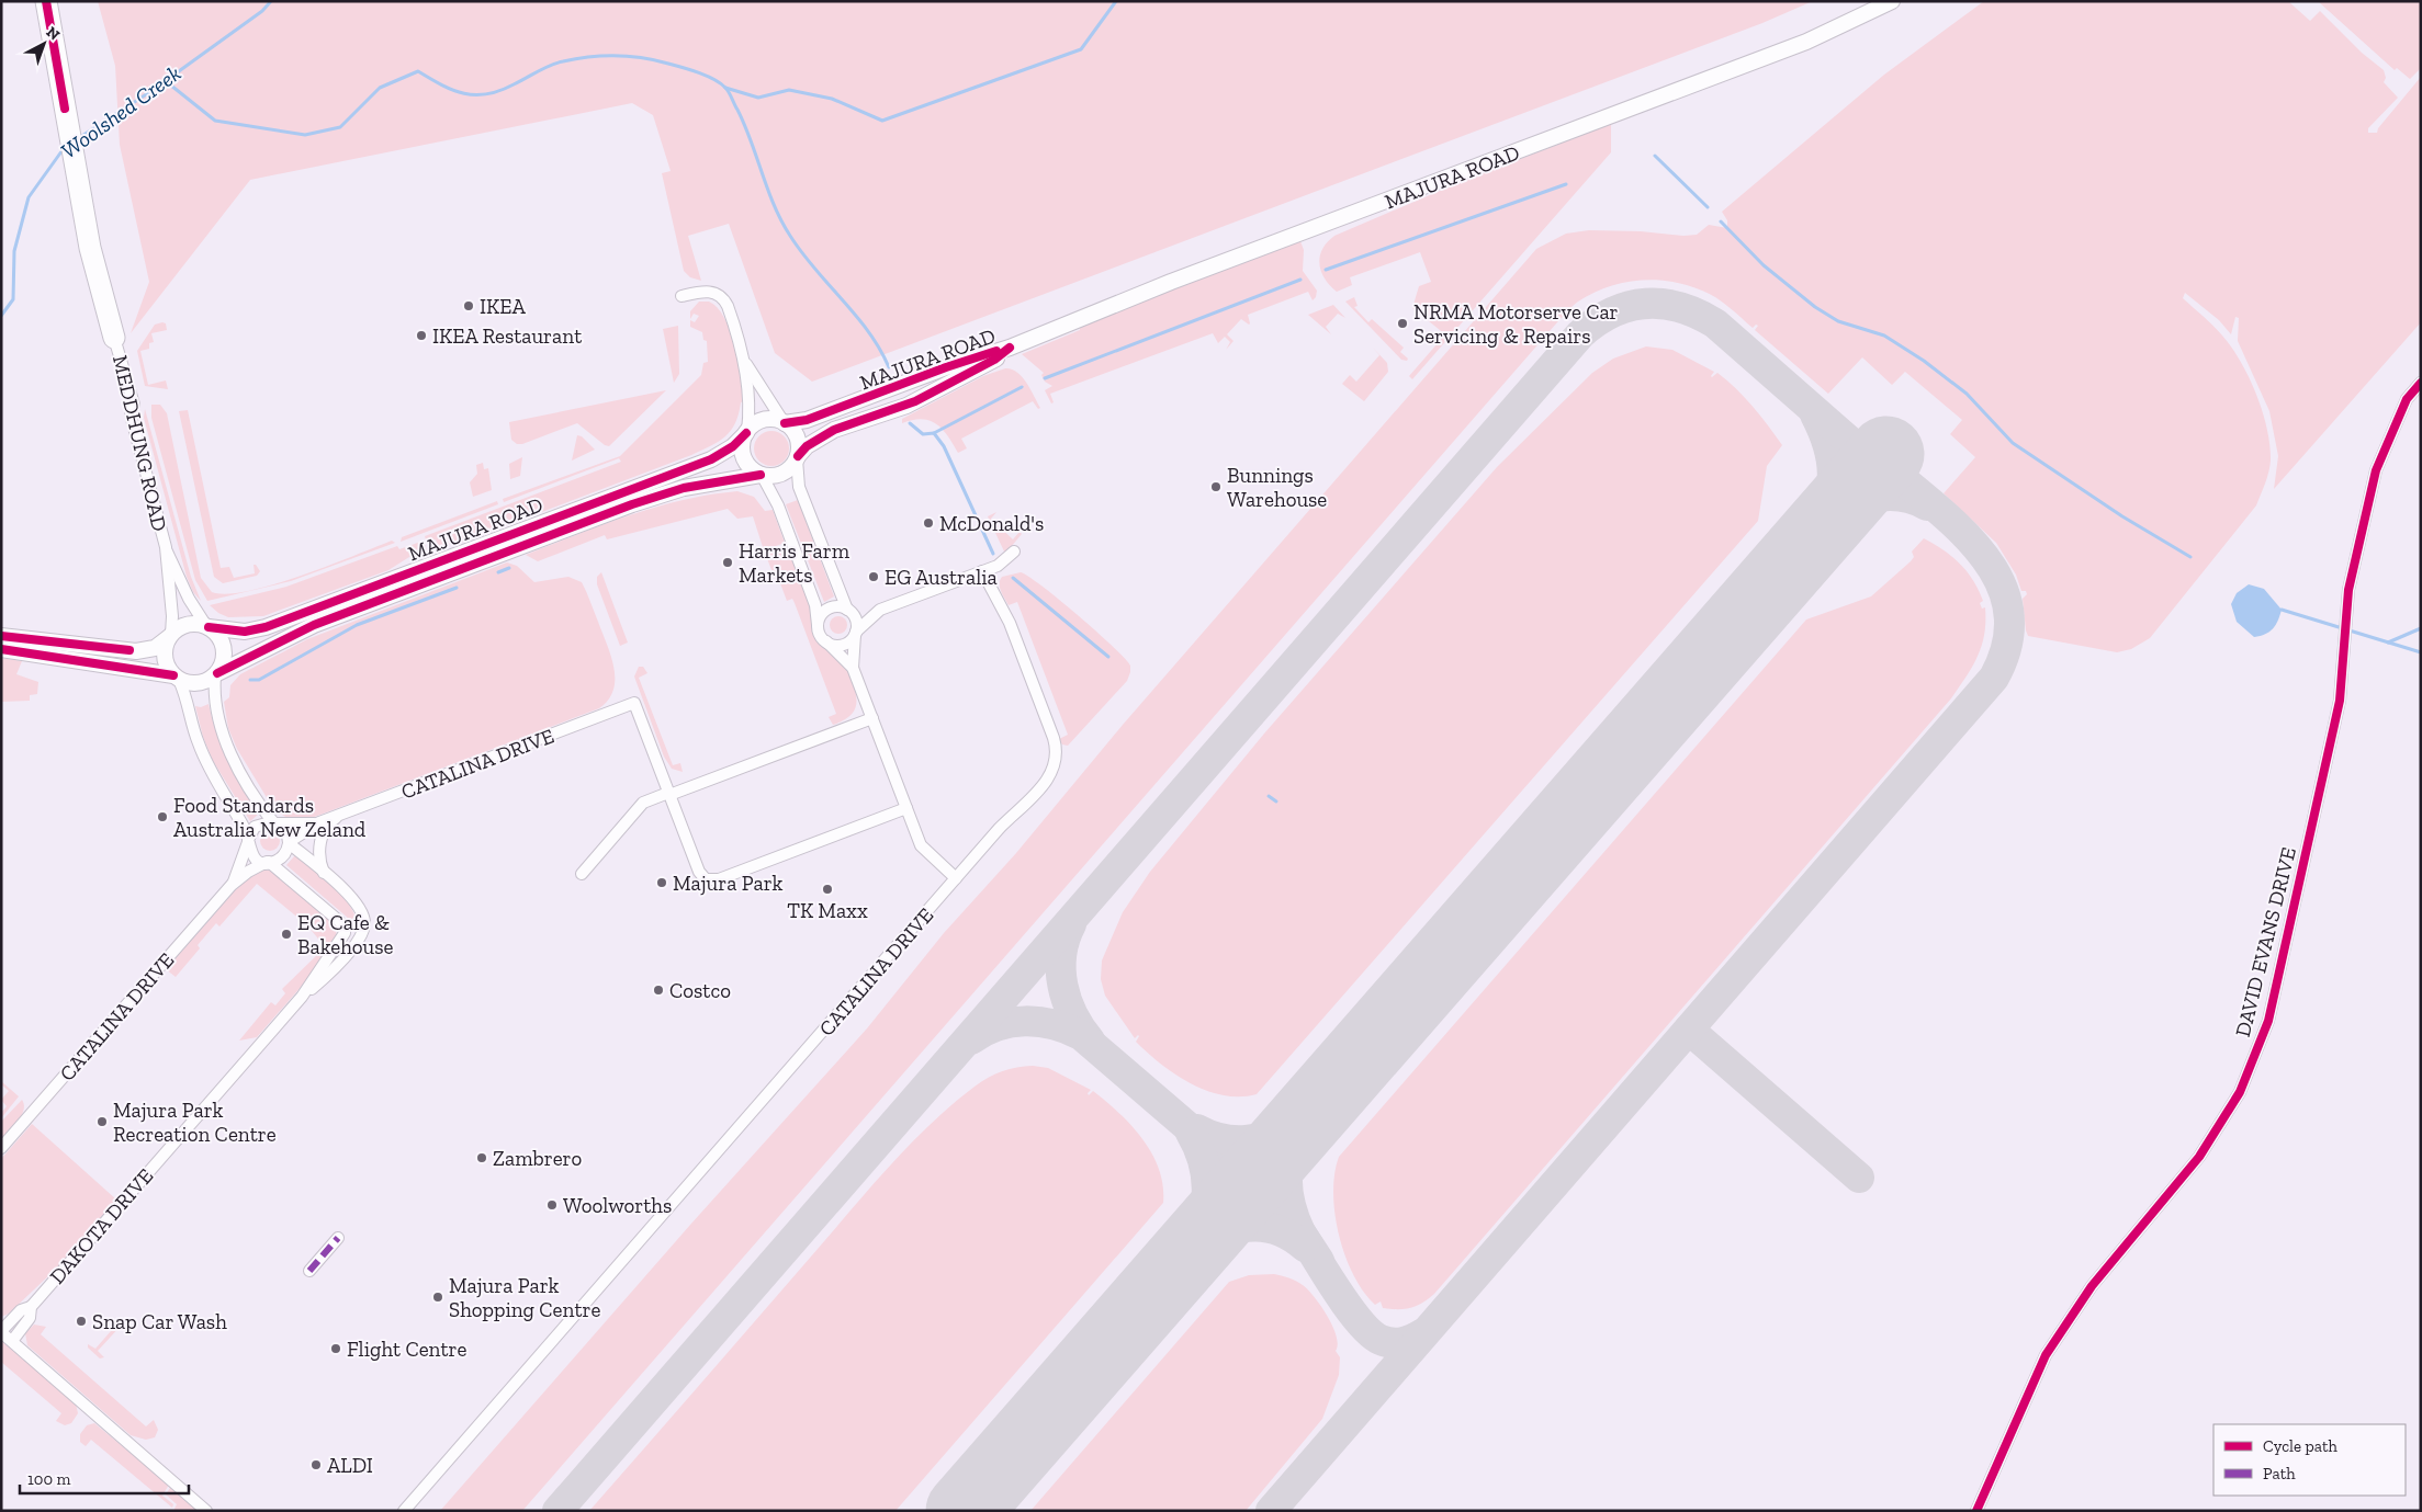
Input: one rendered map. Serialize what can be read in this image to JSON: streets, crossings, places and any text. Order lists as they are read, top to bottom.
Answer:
{
  "streets": {
    "main road": ["MAJURA ROAD"],
    "street": [
      "MEDDHUNG ROAD",
      "CATALINA DRIVE",
      "DAVID EVANS DRIVE",
      "DAKOTA DRIVE"
    ]
  },
  "crossings": [
    ["MAJURA ROAD", "MEDDHUNG ROAD"]
  ],
  "water": ["Woolshed Creek"],
  "places": [
    "IKEA",
    "NRMA Motorserve Car Servicing & Repairs",
    "IKEA Restaurant",
    "Bunnings Warehouse",
    "McDonald's",
    "Harris Farm Markets",
    "EG Australia",
    "Food Standards Australia New Zeland",
    "Majura Park",
    "TK Maxx",
    "EQ Cafe & Bakehouse",
    "Costco",
    "Majura Park Recreation Centre",
    "Zambrero",
    "Woolworths",
    "Majura Park Shopping Centre",
    "Snap Car Wash",
    "Flight Centre",
    "ALDI"
  ],
  "legend": ["Cycle path", "Path"],
  "scale_bar": "100 m",
  "north": "top right"
}
